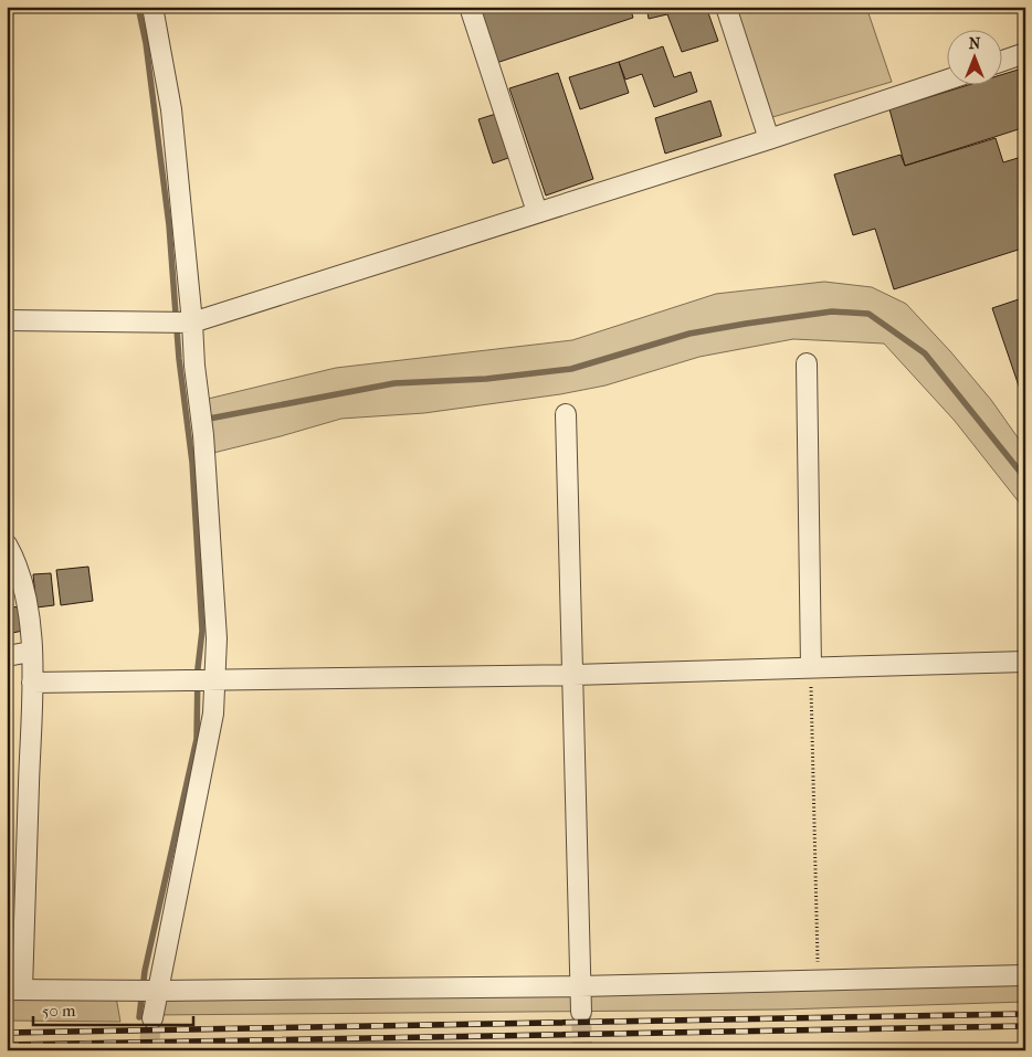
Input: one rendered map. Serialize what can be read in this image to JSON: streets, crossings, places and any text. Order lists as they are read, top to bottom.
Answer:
{
  "scale_bar": "50 m",
  "north": "top"
}
